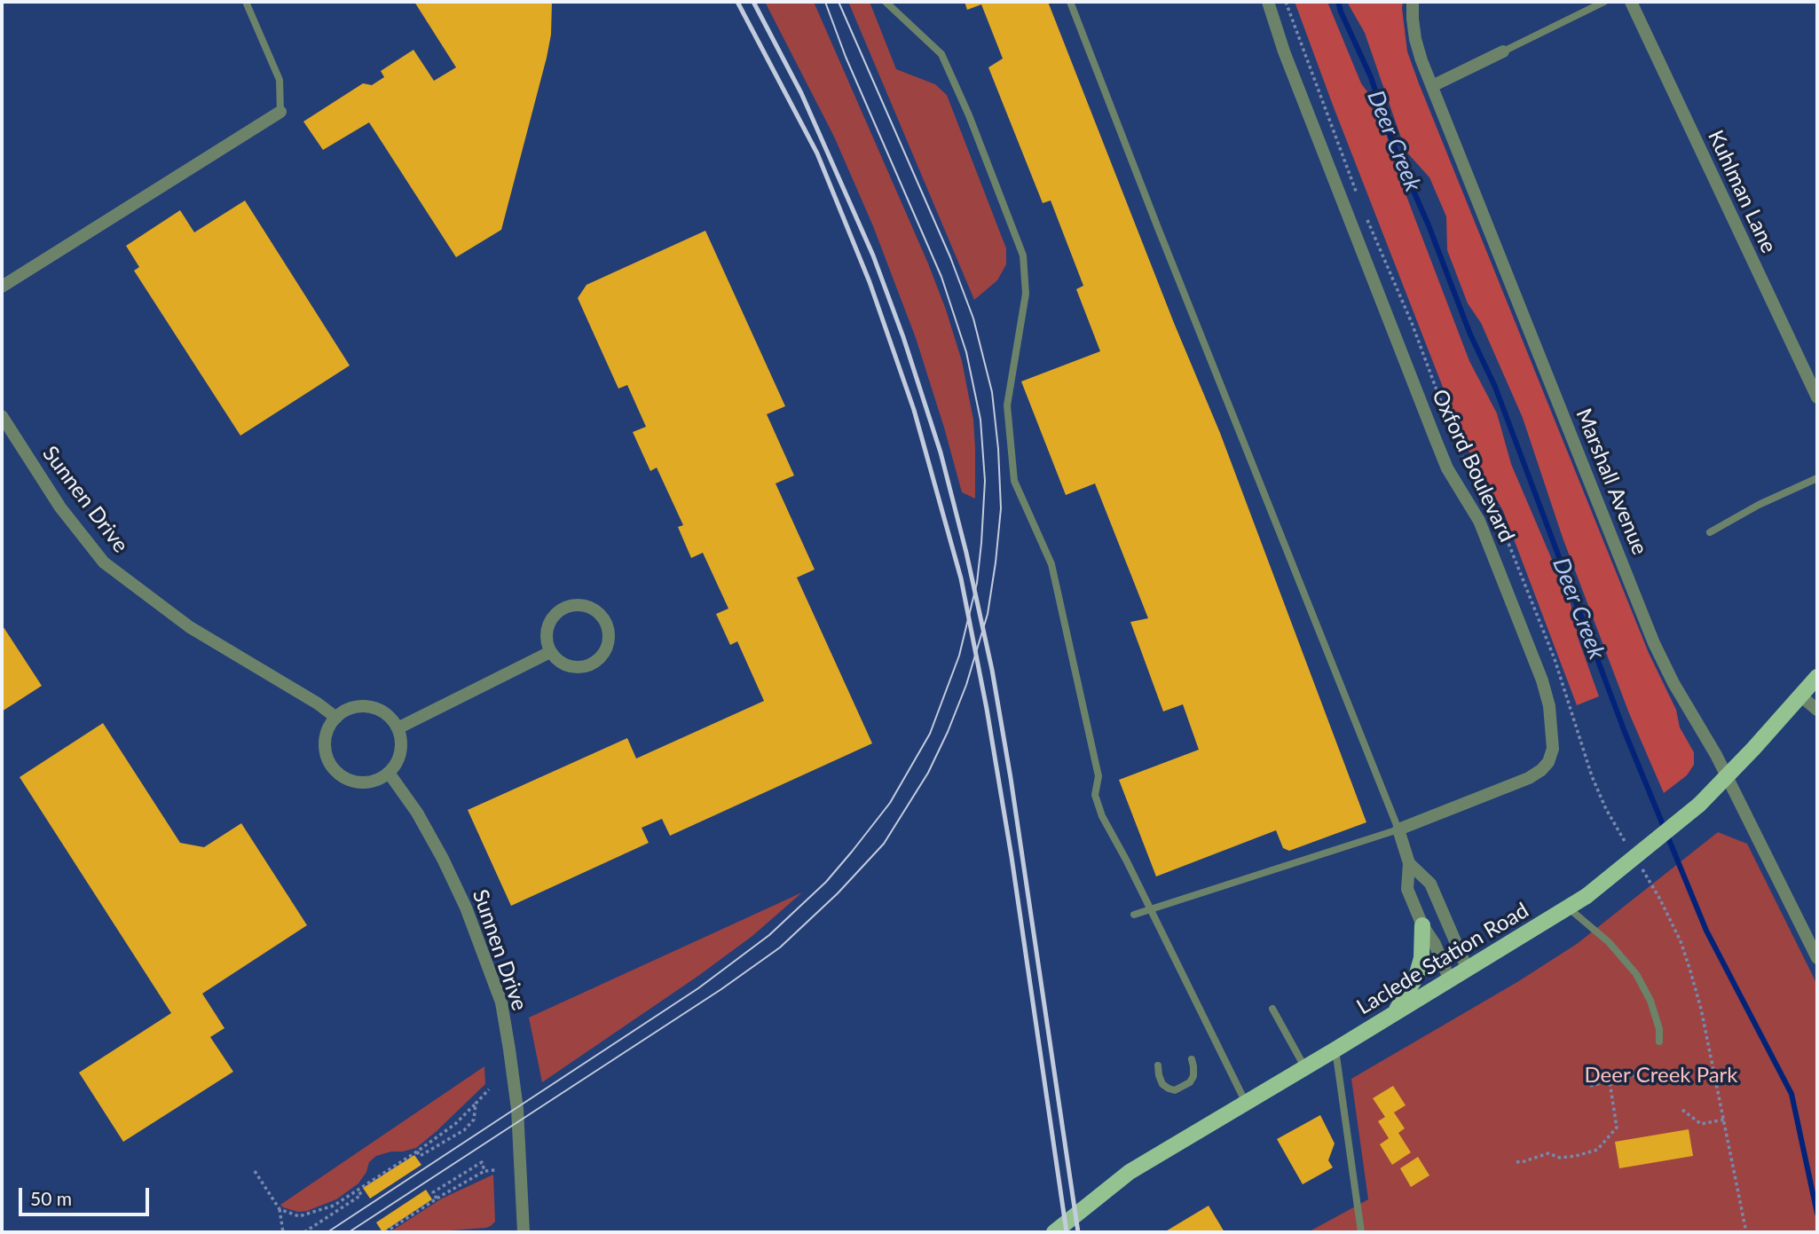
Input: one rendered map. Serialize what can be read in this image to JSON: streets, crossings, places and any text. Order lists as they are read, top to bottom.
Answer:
{
  "streets": {
    "main road": ["Laclede Station Road"],
    "street": [
      "Kuhlman Lane",
      "Oxford Boulevard",
      "Marshall Avenue",
      "Sunnen Drive"
    ]
  },
  "crossings": [
    ["Marshall Avenue", "Laclede Station Road"]
  ],
  "water": ["Deer Creek"],
  "parks": ["Deer Creek Park"],
  "scale_bar": "50 m"
}
